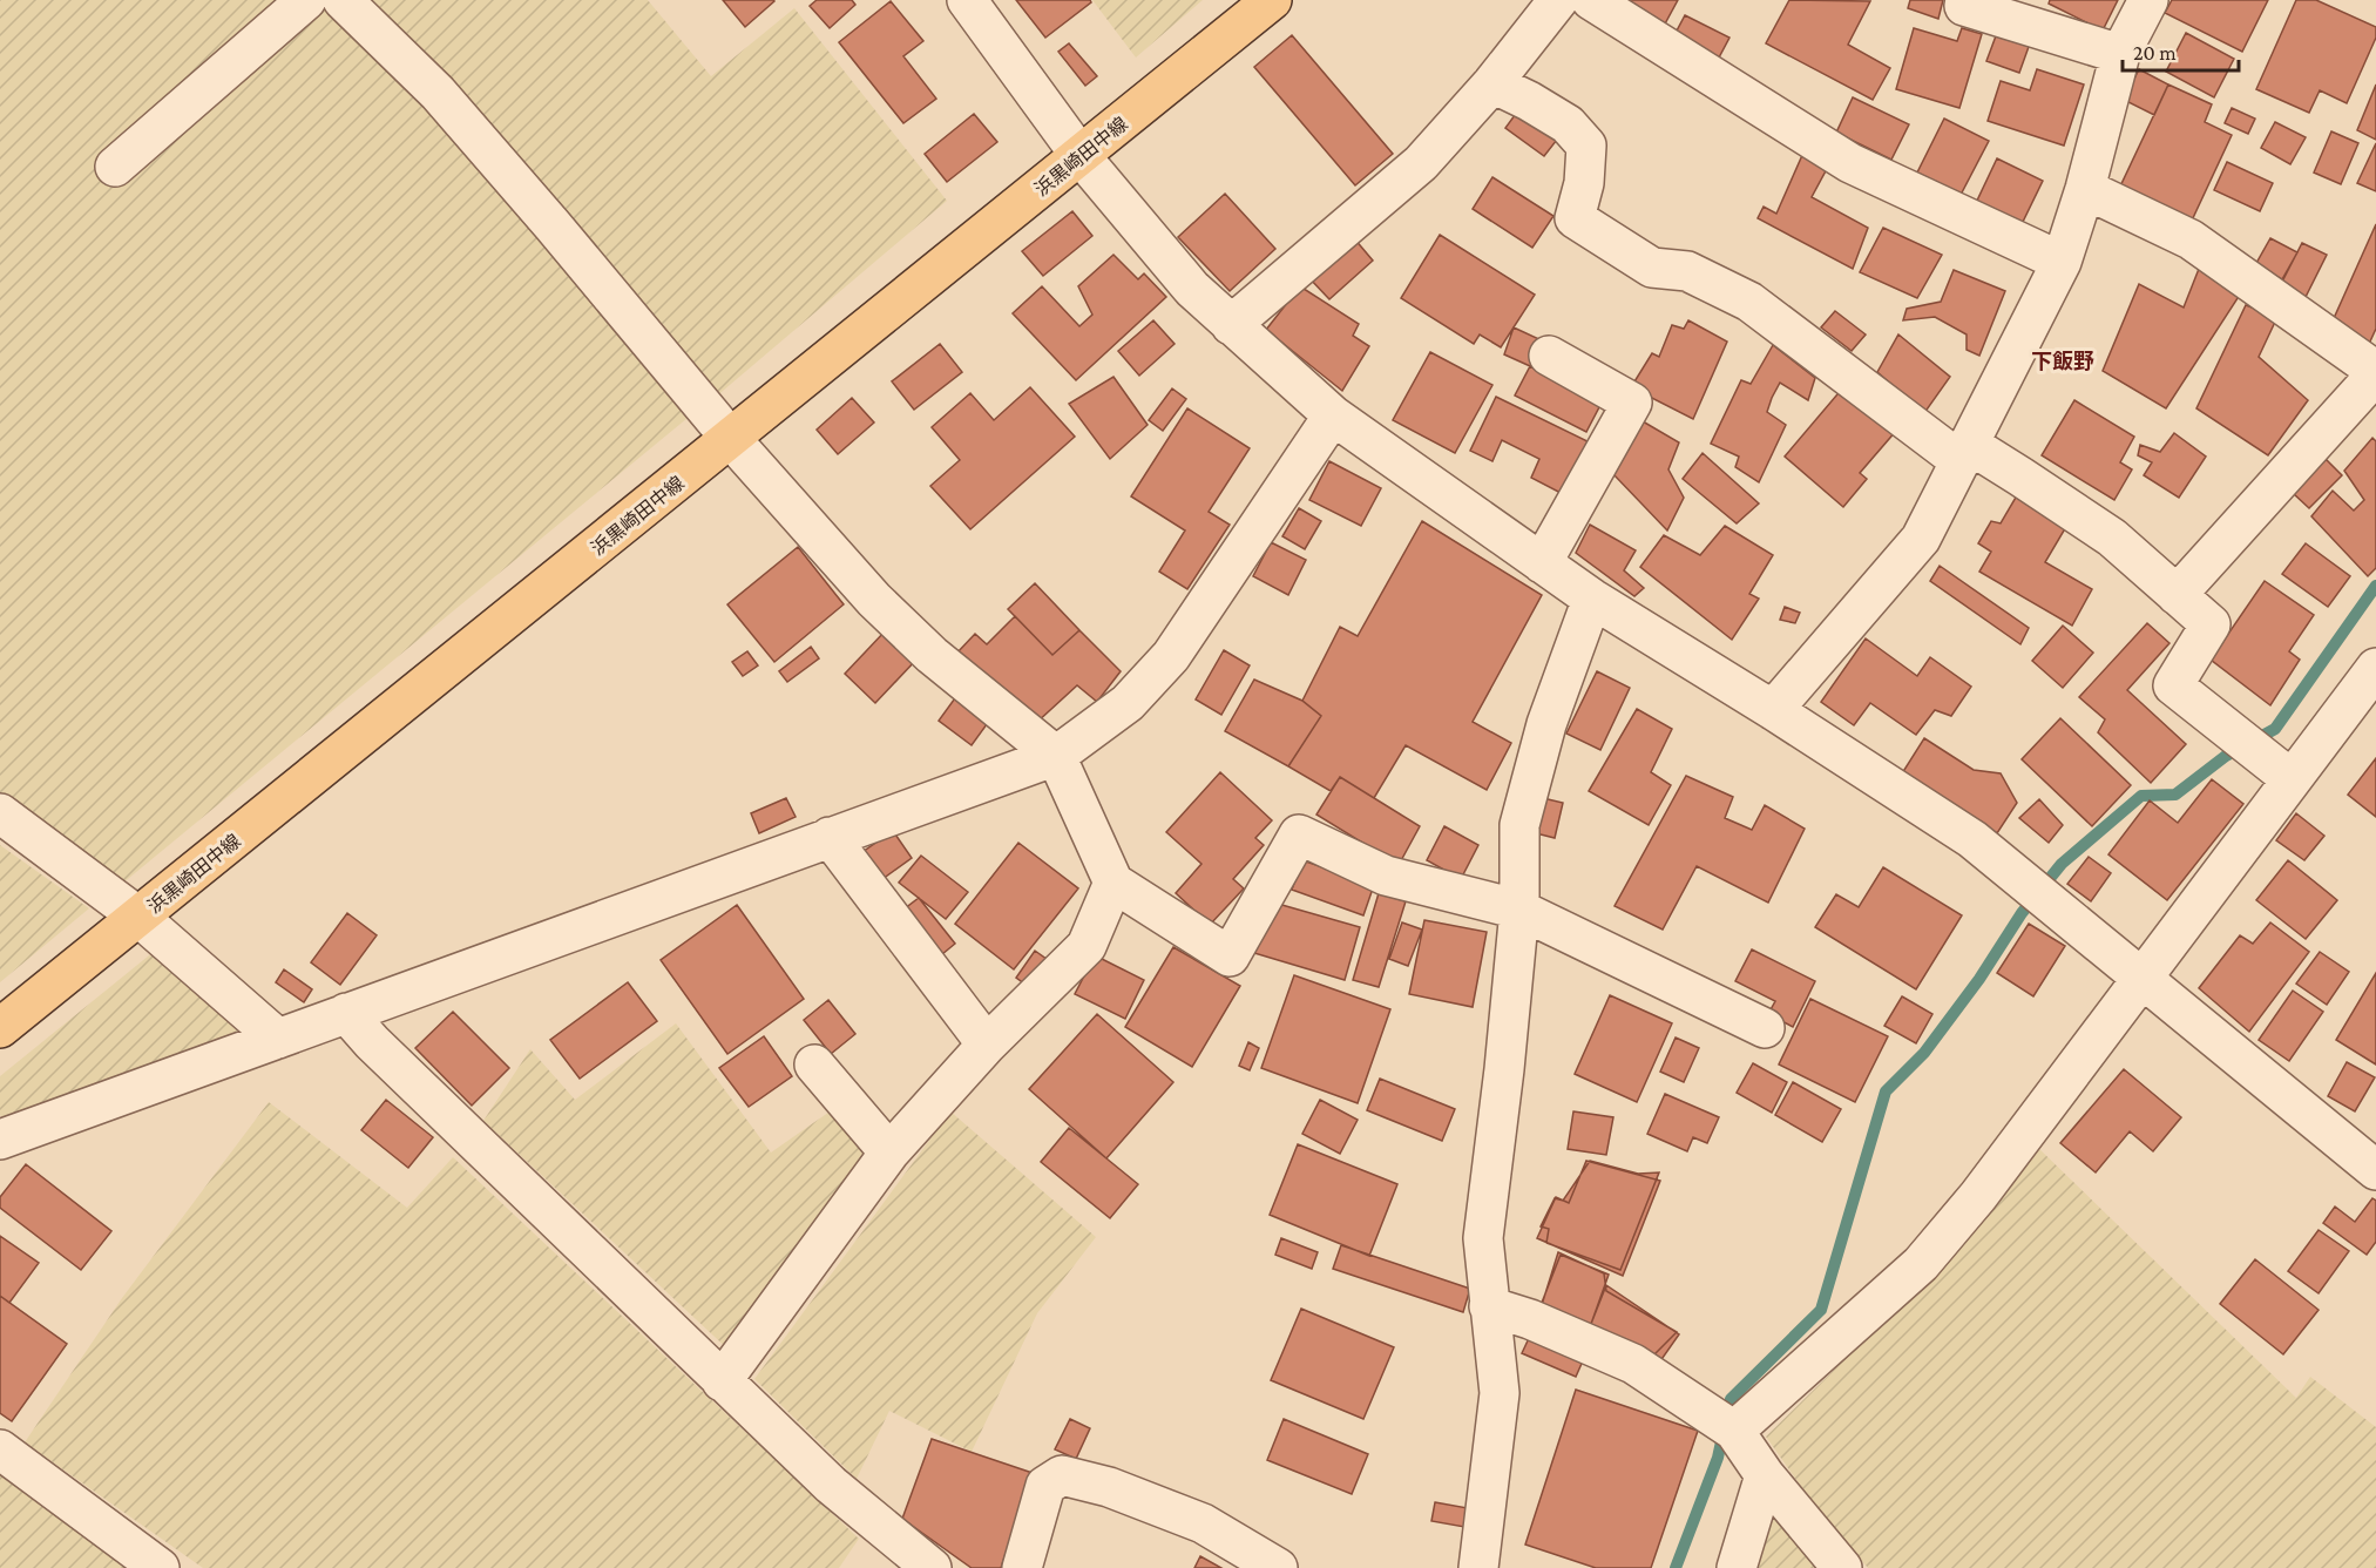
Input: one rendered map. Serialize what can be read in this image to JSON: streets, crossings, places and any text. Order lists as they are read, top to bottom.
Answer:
{
  "streets": {
    "main road": ["浜黒崎田中線"]
  },
  "districts": ["下飯野"],
  "scale_bar": "20 m"
}
